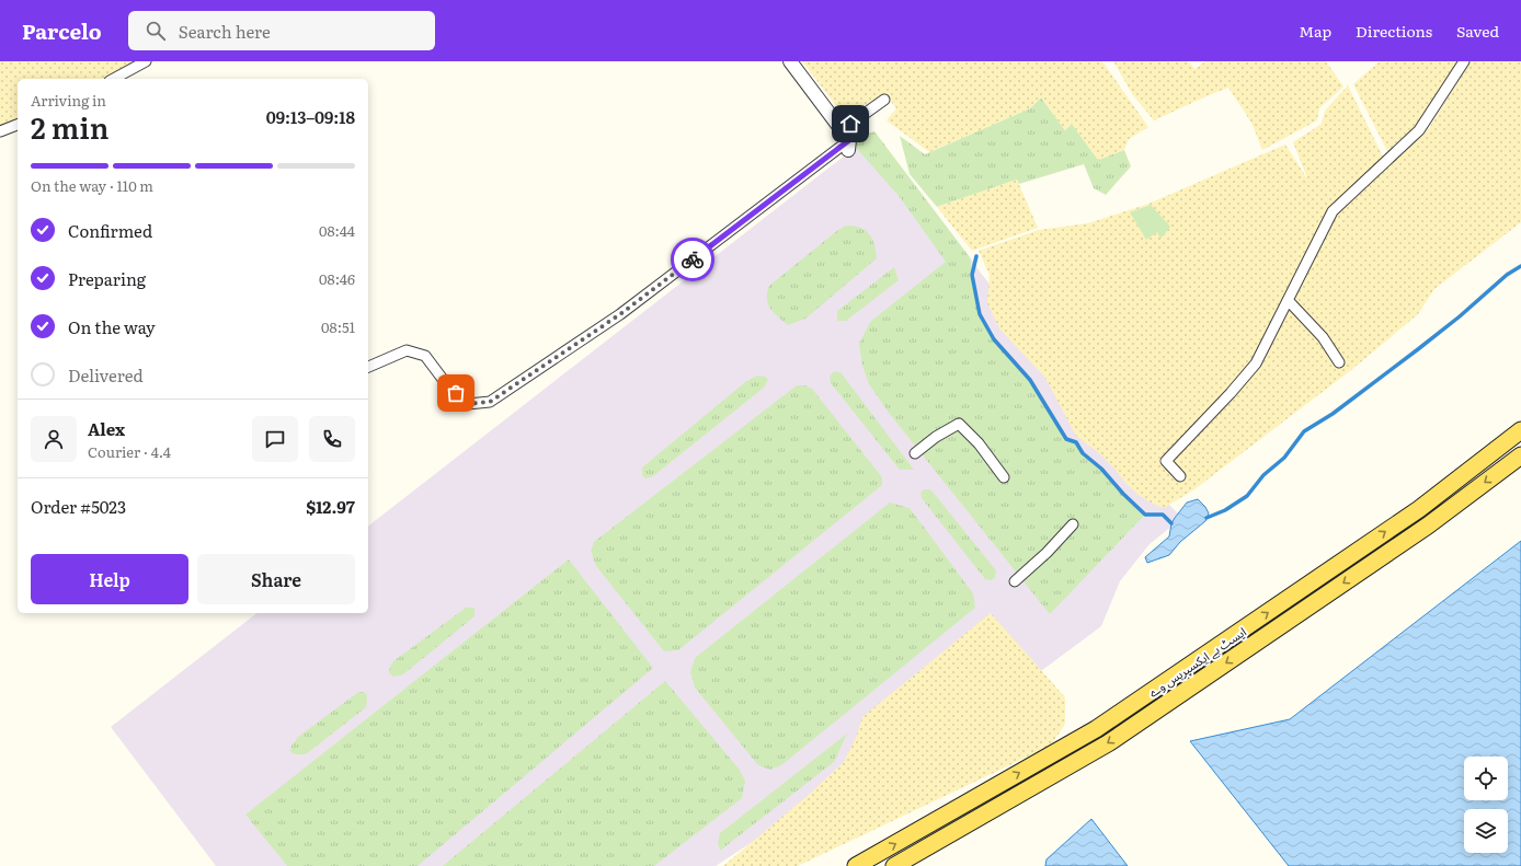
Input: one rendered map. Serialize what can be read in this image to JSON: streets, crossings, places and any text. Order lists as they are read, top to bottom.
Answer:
{
  "streets": {
    "main road": ["ایسٹ بے ایکسپریس وے"]
  },
  "page": {
    "header": "Parcelo",
    "search": "Search here",
    "nav": ["Map", "Directions", "Saved"],
    "heading": ["2 min", "Arriving in", "09:13–09:18"],
    "panel": [
      "Alex",
      "Courier · 4.4",
      "Order #5023",
      "$12.97"
    ],
    "bar": "On the way · 110 m",
    "list": [
      ["Confirmed", "08:44"],
      ["Preparing", "08:46"],
      ["On the way", "08:51"],
      "Delivered"
    ],
    "buttons": ["Help", "Share"]
  }
}
